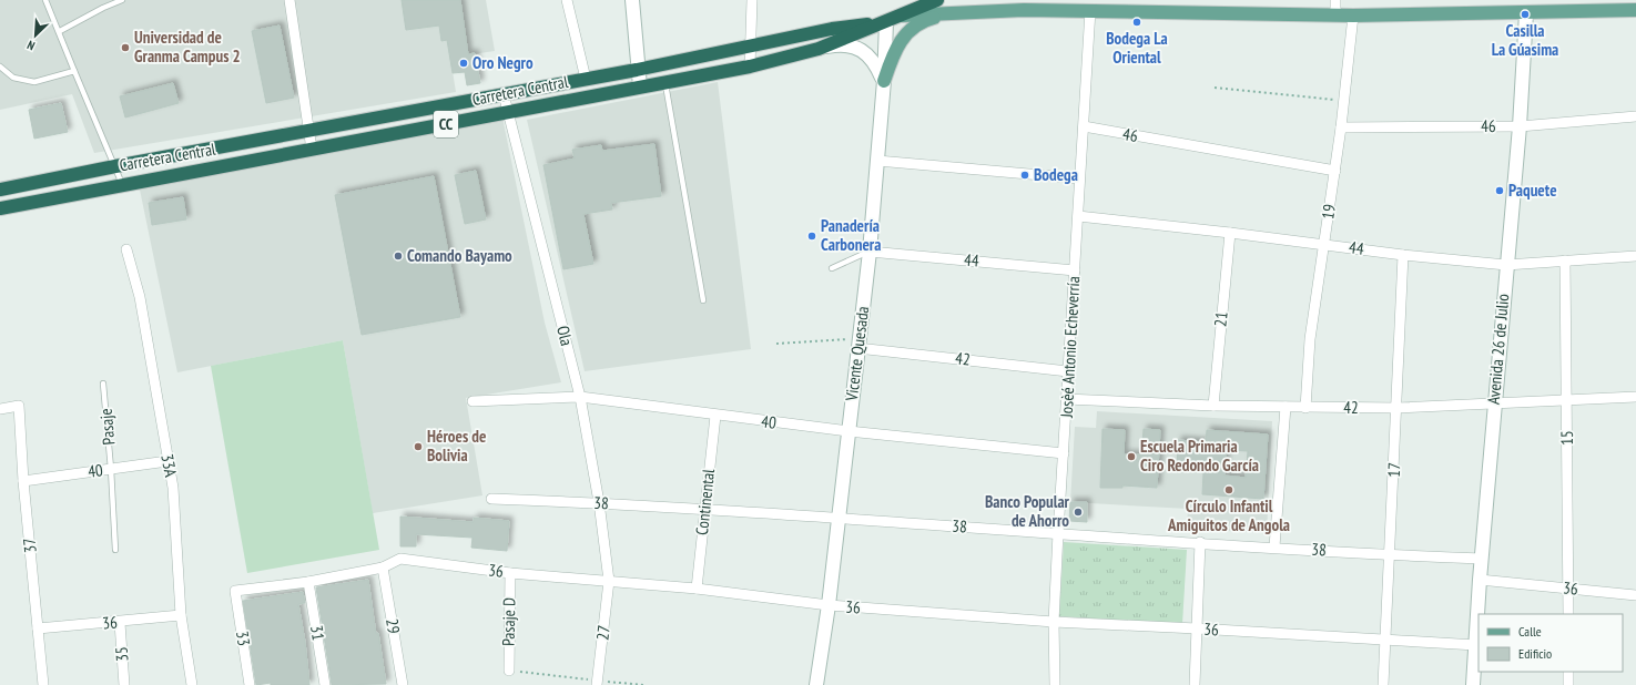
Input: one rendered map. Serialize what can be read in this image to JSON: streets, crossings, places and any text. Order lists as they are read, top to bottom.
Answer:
{
  "streets": {
    "highway": ["Carretera Central", "CC"],
    "street": [
      "46",
      "19",
      "44",
      "21",
      "Ola",
      "Josèé Antonio Echeverría",
      "Avenida 26 de Julio",
      "Vicente Quesada",
      "42",
      "40",
      "15",
      "33A",
      "17",
      "Continental",
      "38",
      "37",
      "36",
      "Pasaje D",
      "29",
      "31",
      "27",
      "33",
      "35"
    ],
    "lane": ["Pasaje"]
  },
  "crossings": [
    ["Carretera Central", "Ola"],
    ["Carretera Central", "Vicente Quesada"],
    ["46", "19"],
    ["46", "Josèé Antonio Echeverría"],
    ["46", "Avenida 26 de Julio"],
    ["19", "44"],
    ["19", "42"],
    ["44", "21"],
    ["44", "Josèé Antonio Echeverría"],
    ["44", "Avenida 26 de Julio"],
    ["44", "Vicente Quesada"],
    ["44", "15"],
    ["44", "17"],
    ["21", "42"],
    ["Ola", "40"],
    ["Ola", "38"],
    ["Ola", "36"],
    ["Ola", "27"],
    ["Josèé Antonio Echeverría", "42"],
    ["Josèé Antonio Echeverría", "40"],
    ["Josèé Antonio Echeverría", "38"],
    ["Josèé Antonio Echeverría", "36"],
    ["Avenida 26 de Julio", "42"],
    ["Avenida 26 de Julio", "38"],
    ["Avenida 26 de Julio", "36"],
    ["Vicente Quesada", "42"],
    ["Vicente Quesada", "40"],
    ["Vicente Quesada", "38"],
    ["Vicente Quesada", "36"],
    ["42", "15"],
    ["42", "17"],
    ["40", "Pasaje"],
    ["40", "33A"],
    ["40", "Continental"],
    ["40", "37"],
    ["15", "36"],
    ["33A", "36"],
    ["17", "38"],
    ["17", "36"],
    ["Continental", "38"],
    ["Continental", "36"],
    ["37", "36"],
    ["36", "Pasaje D"],
    ["36", "29"],
    ["36", "31"],
    ["36", "27"],
    ["36", "33"],
    ["36", "35"]
  ],
  "places": [
    "Casilla La Gúasima",
    "Bodega La Oriental",
    "Universidad de Granma Campus 2",
    "Oro Negro",
    "Bodega",
    "Paquete",
    "Panadería Carbonera",
    "Comando Bayamo",
    "Héroes de Bolivia",
    "Escuela Primaria Ciro Redondo García",
    "Círculo Infantil Amiguitos de Angola",
    "Banco Popular de Ahorro"
  ],
  "legend": ["Calle", "Edificio"],
  "north": "bottom left"
}
